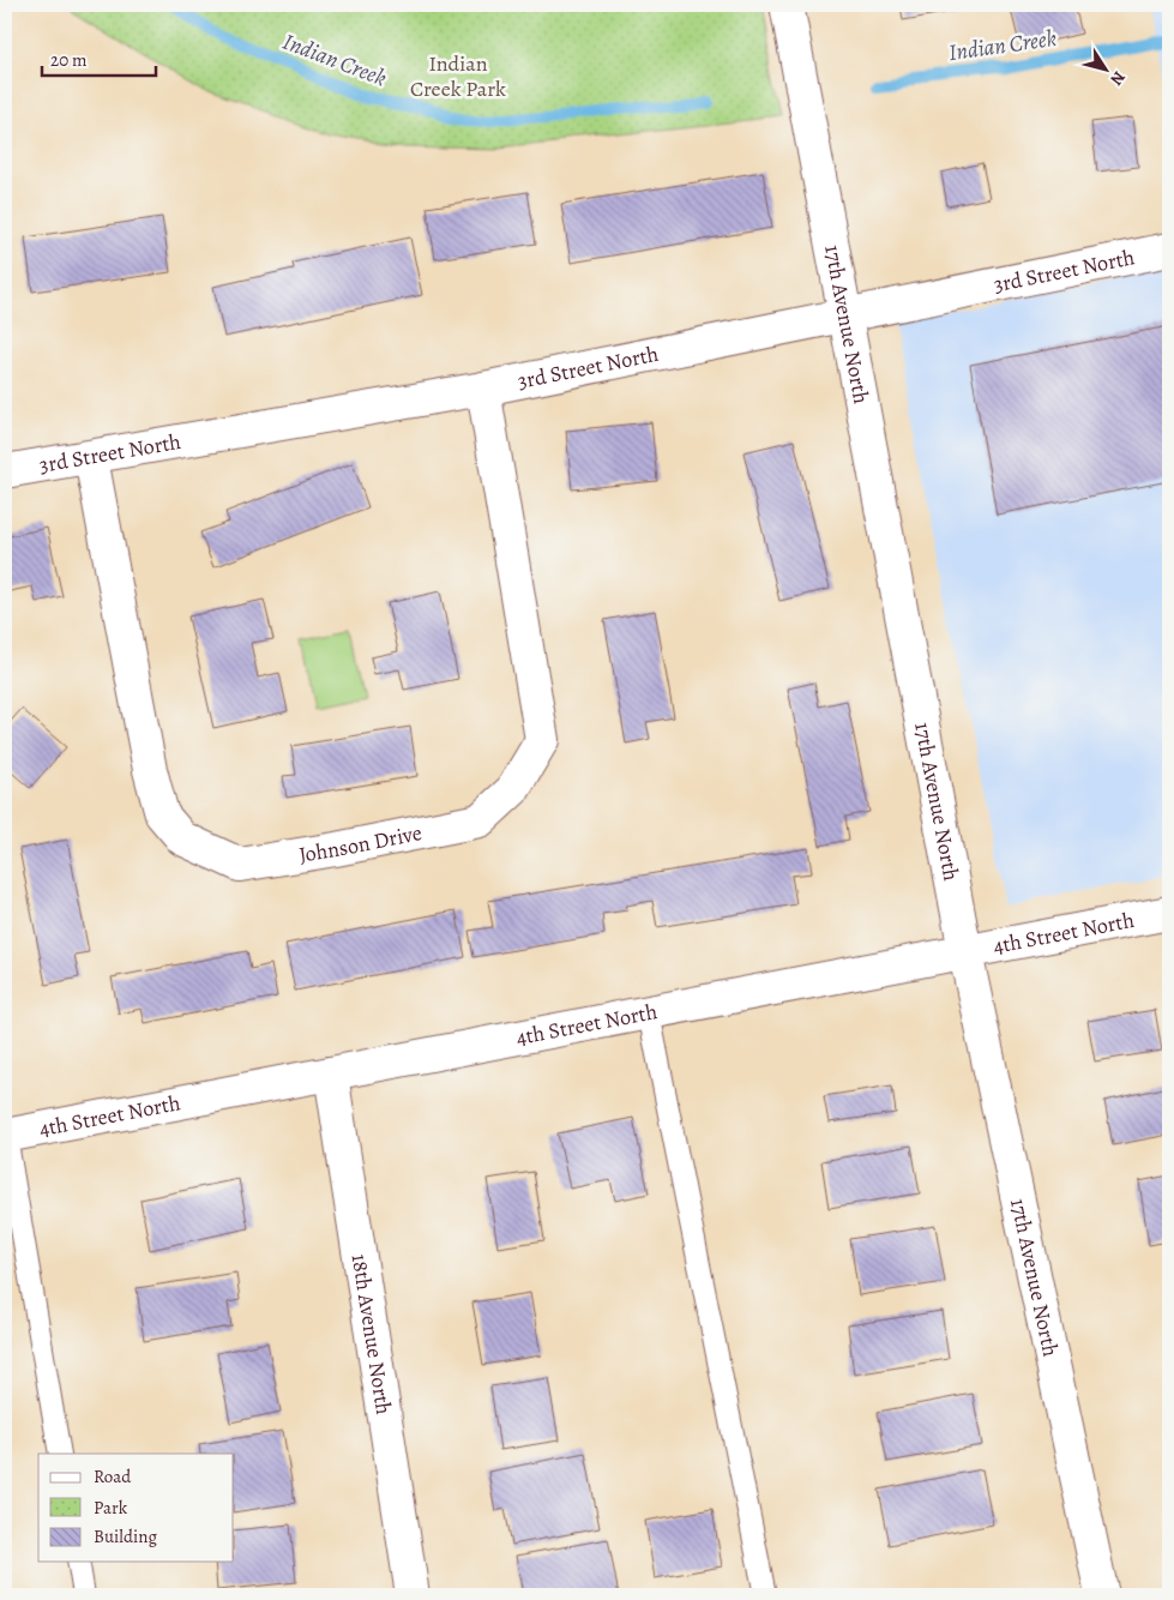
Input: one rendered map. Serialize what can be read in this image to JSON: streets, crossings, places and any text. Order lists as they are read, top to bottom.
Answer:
{
  "streets": {
    "street": [
      "3rd Street North",
      "17th Avenue North",
      "Johnson Drive",
      "4th Street North",
      "18th Avenue North"
    ]
  },
  "crossings": [
    ["3rd Street North", "17th Avenue North"],
    ["3rd Street North", "Johnson Drive"],
    ["17th Avenue North", "4th Street North"],
    ["4th Street North", "18th Avenue North"]
  ],
  "water": ["Indian Creek"],
  "parks": ["Indian Creek Park"],
  "legend": ["Road", "Park", "Building"],
  "scale_bar": "20 m",
  "north": "bottom right"
}
